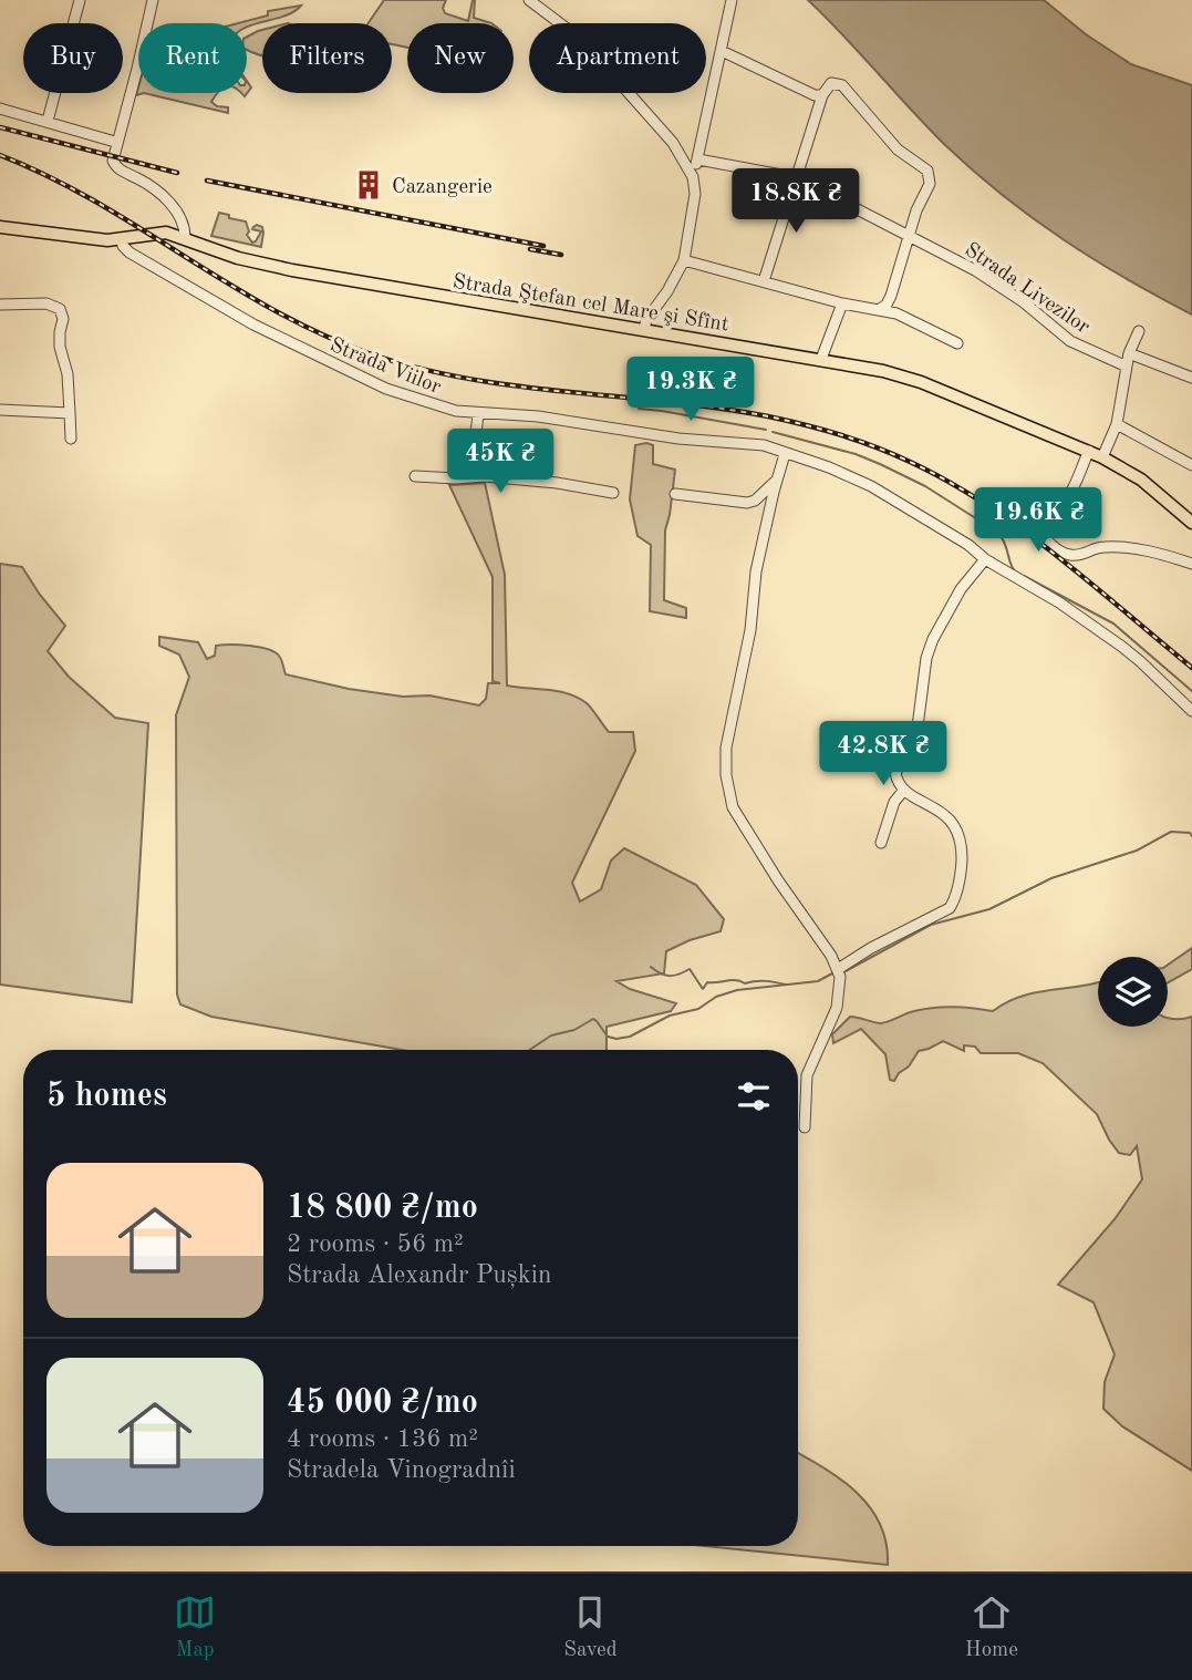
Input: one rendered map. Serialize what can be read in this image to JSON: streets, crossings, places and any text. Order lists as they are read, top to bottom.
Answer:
{
  "streets": {
    "main road": ["Strada Ştefan cel Mare şi Sfînt"],
    "street": ["Strada Livezilor", "Strada Viilor"]
  },
  "crossings": [
    ["Strada Ştefan cel Mare şi Sfînt", "Strada Viilor"]
  ],
  "places": {
    "building": ["Cazangerie"]
  },
  "page": {
    "chip": [
      "Buy",
      "Rent",
      "Filters",
      "New",
      "Apartment"
    ],
    "price": [
      "18.8K ₴",
      "19.3K ₴",
      "45K ₴",
      "19.6K ₴",
      "42.8K ₴"
    ],
    "heading": "5 homes",
    "list": [
      {
        "name": "18 800 ₴/mo",
        "note": "2 rooms · 56 m² · Strada Alexandr Pușkin"
      },
      {
        "name": "45 000 ₴/mo",
        "note": "4 rooms · 136 m² · Stradela Vinogradnîi"
      }
    ],
    "tabs": ["Map", "Saved", "Home"]
  }
}
